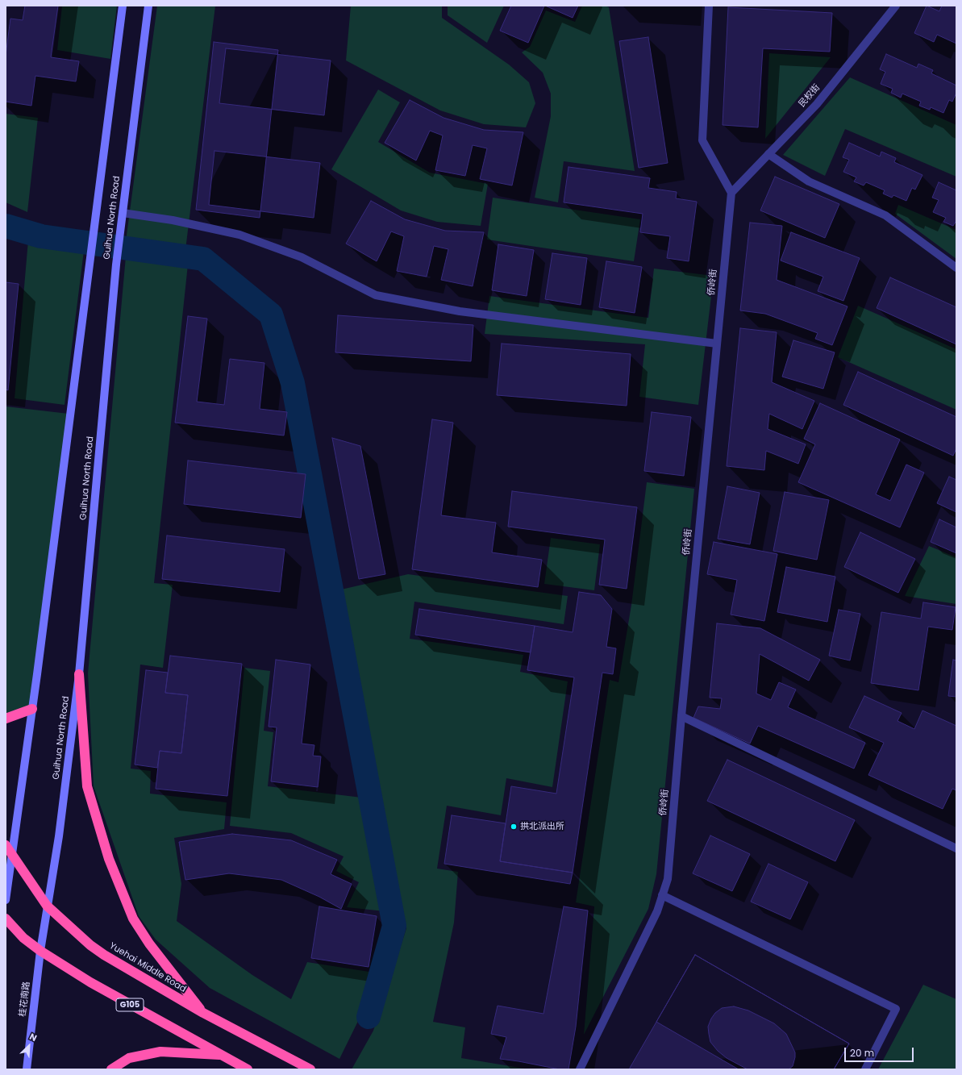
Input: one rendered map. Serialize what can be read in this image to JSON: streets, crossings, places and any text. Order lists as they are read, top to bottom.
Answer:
{
  "streets": {
    "highway": ["Yuehai Middle Road", "G105"],
    "main road": ["Guihua North Road", "桂花南路"],
    "street": ["民权街", "侨岭街"]
  },
  "crossings": [
    ["民权街", "侨岭街"],
    ["Guihua North Road", "Yuehai Middle Road"],
    ["Guihua North Road", "桂花南路"],
    ["Guihua North Road", "G105"],
    ["桂花南路", "G105"]
  ],
  "places": ["拱北派出所"],
  "scale_bar": "20 m",
  "north": "top right"
}
